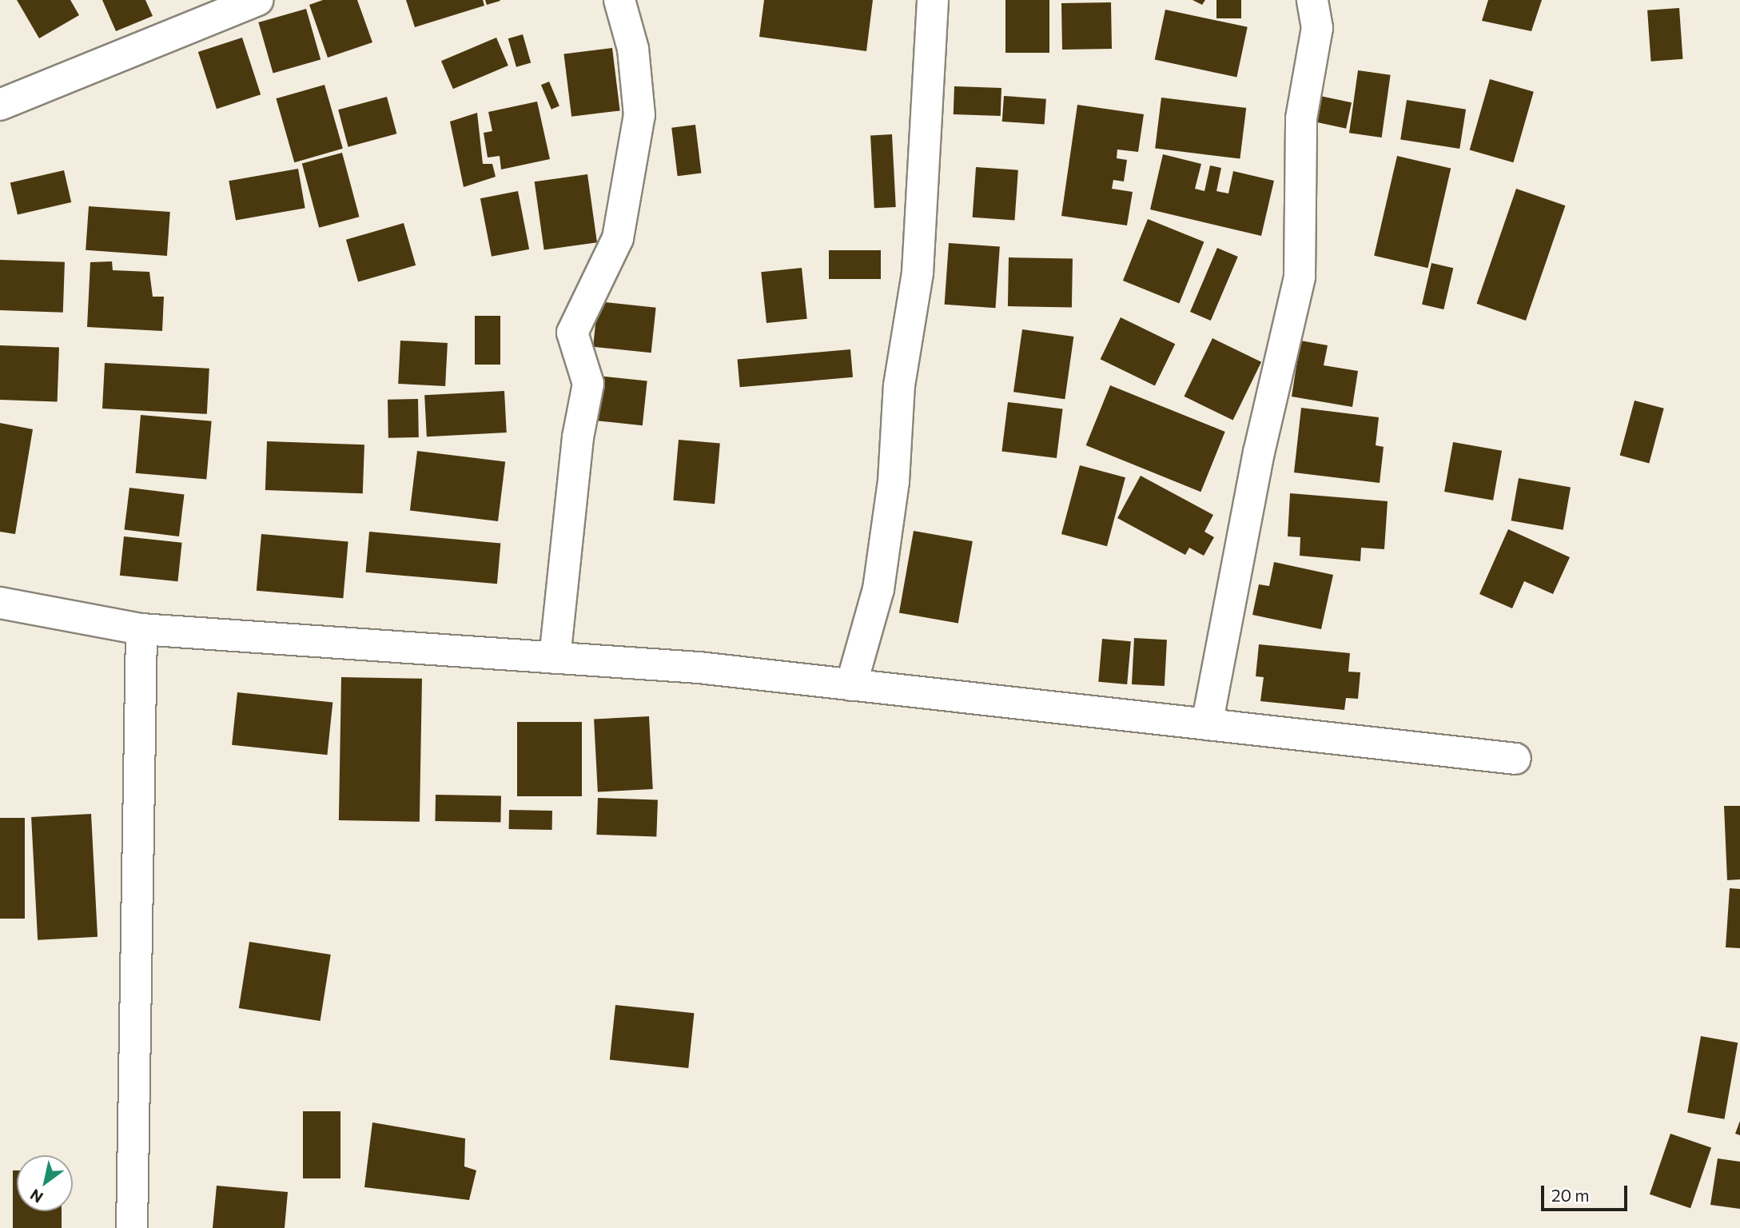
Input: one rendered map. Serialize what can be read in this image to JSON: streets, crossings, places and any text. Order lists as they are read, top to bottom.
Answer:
{
  "scale_bar": "20 m",
  "north": "bottom left"
}
